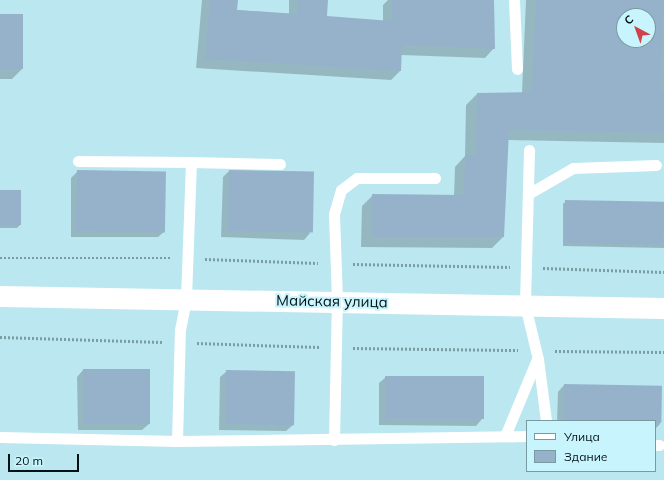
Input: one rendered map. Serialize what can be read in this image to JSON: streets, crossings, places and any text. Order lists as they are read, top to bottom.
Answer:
{
  "streets": {
    "street": ["Майская улица"]
  },
  "legend": ["Улица", "Здание"],
  "scale_bar": "20 m",
  "north": "top left"
}
